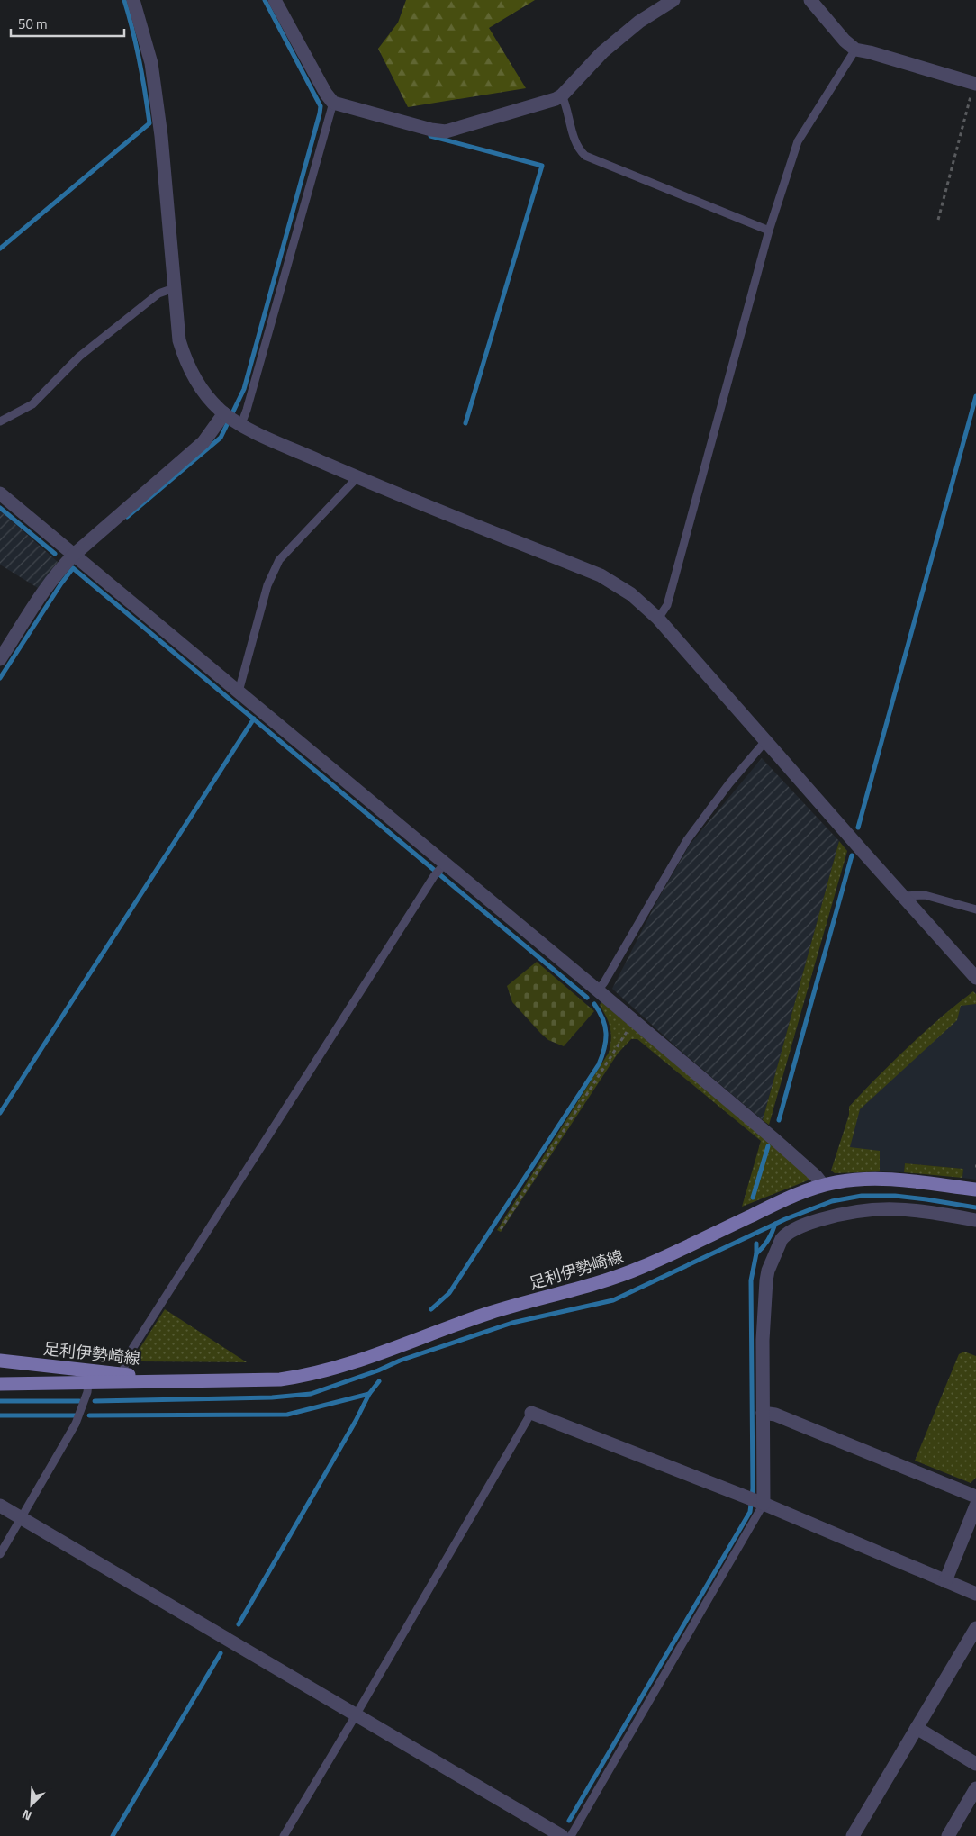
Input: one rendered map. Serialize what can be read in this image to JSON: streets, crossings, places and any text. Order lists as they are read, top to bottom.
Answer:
{
  "streets": {
    "main road": ["足利伊勢崎線"]
  },
  "scale_bar": "50 m",
  "north": "bottom left"
}
